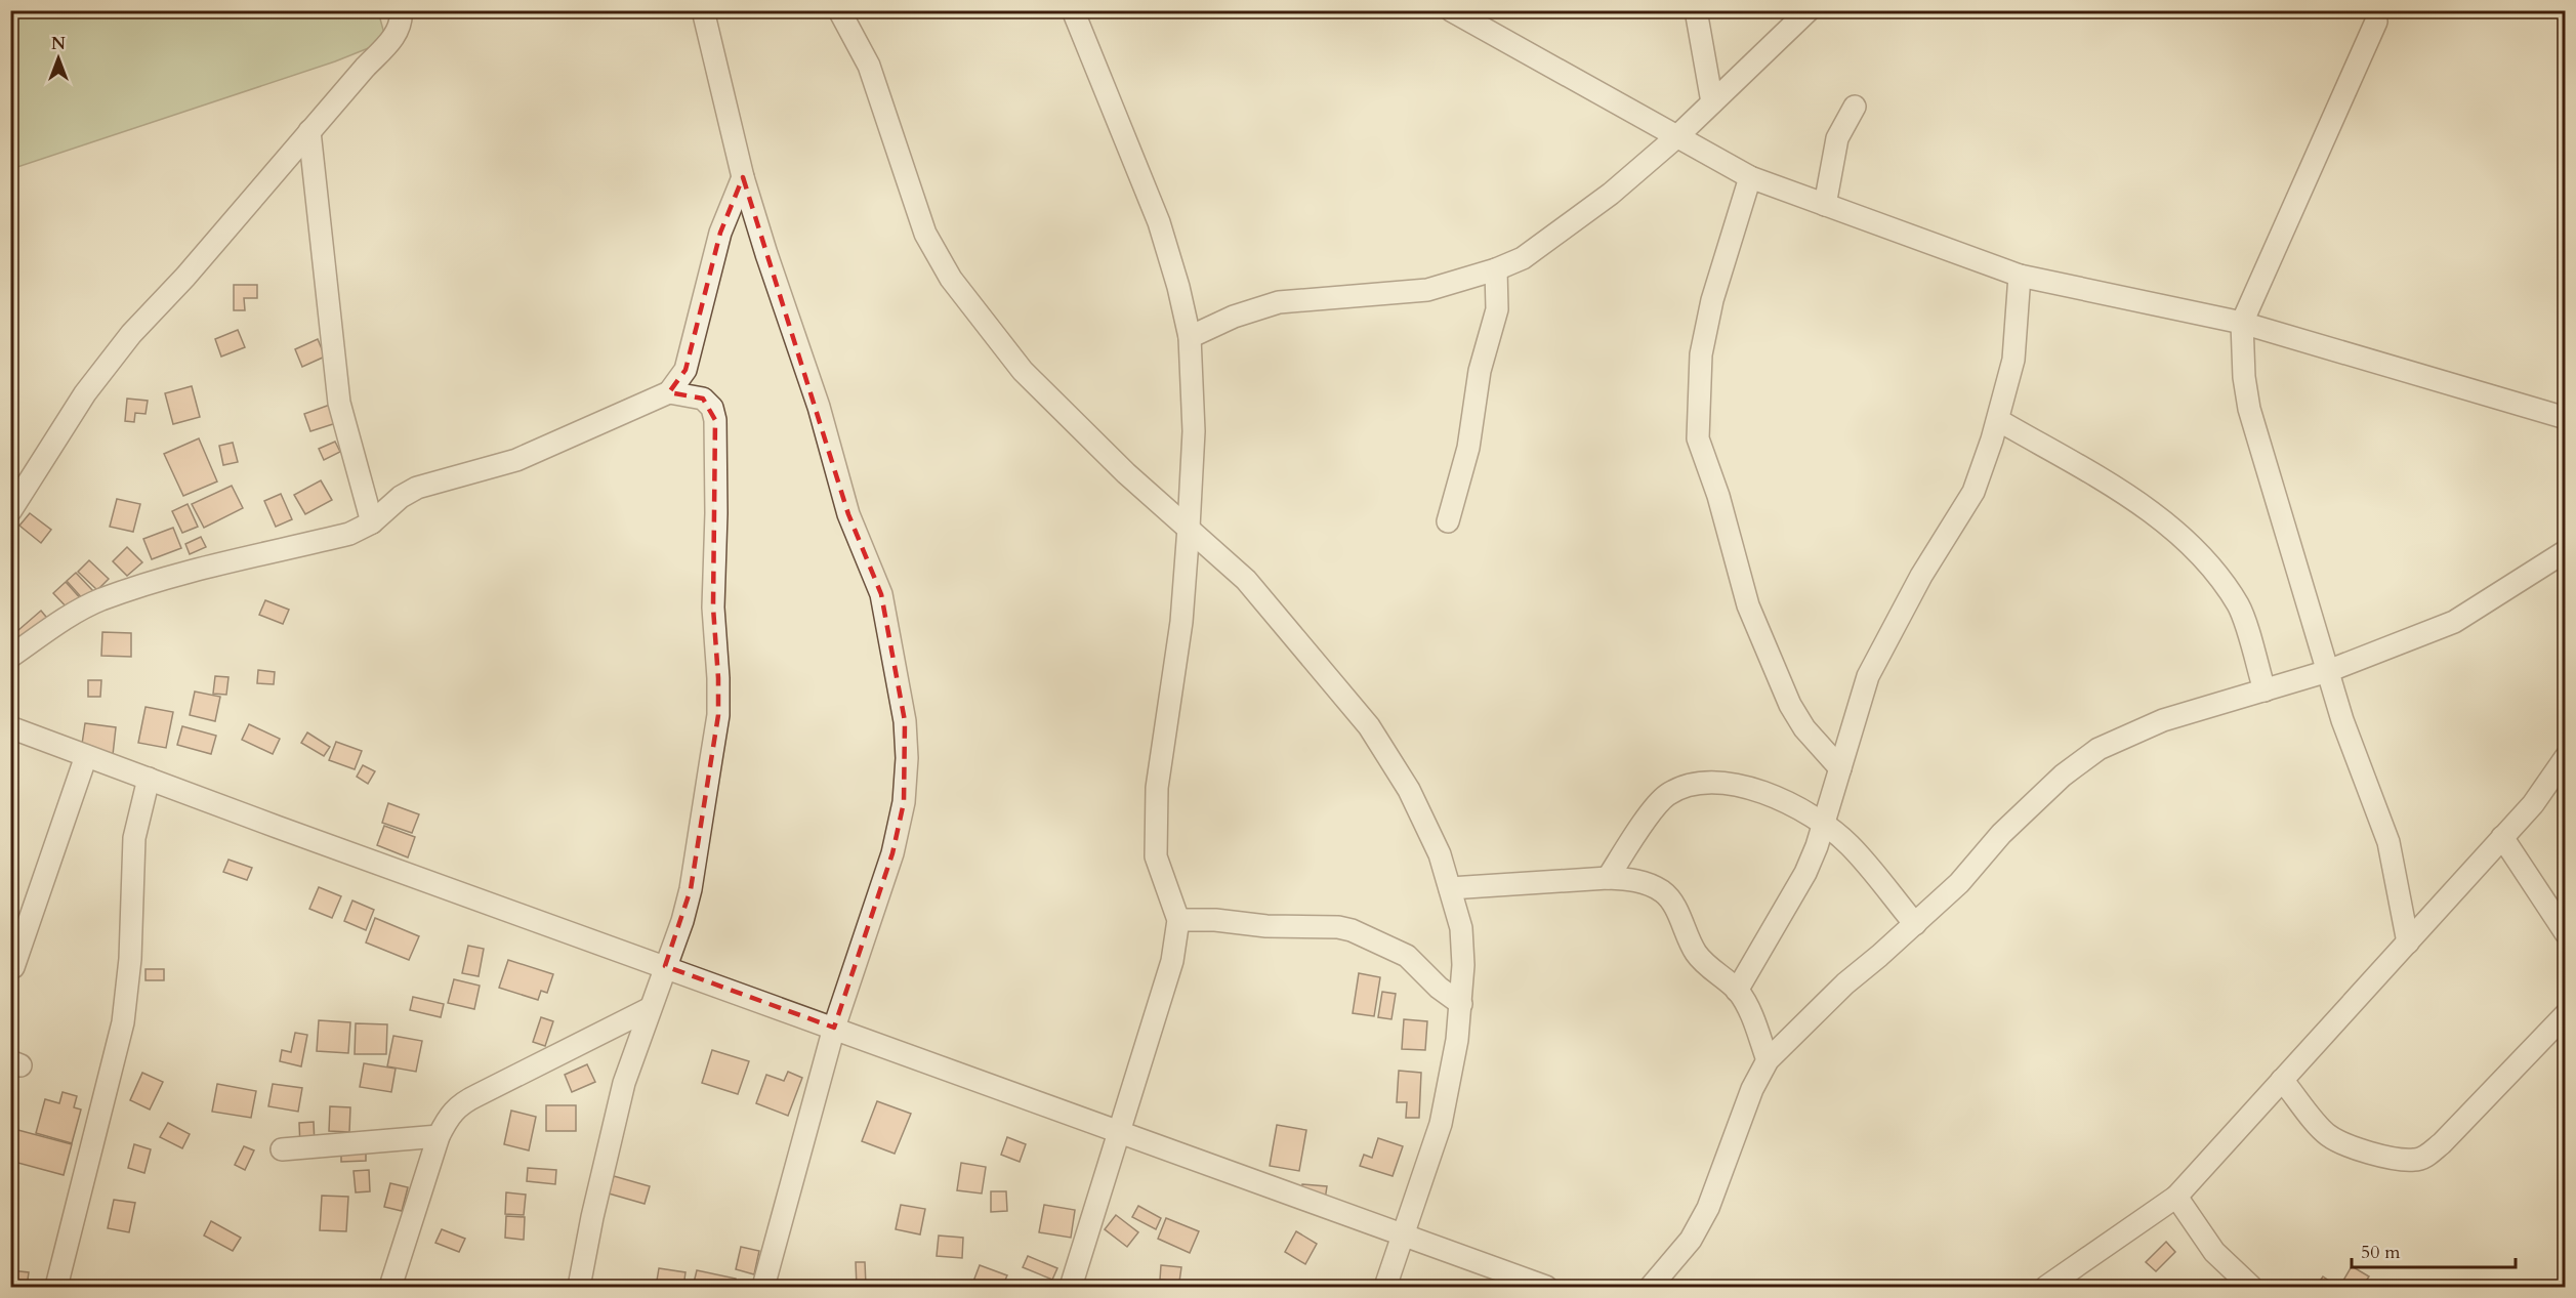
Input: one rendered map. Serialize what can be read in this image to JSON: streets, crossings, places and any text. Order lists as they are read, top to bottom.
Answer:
{
  "scale_bar": "50 m",
  "north": "top"
}
